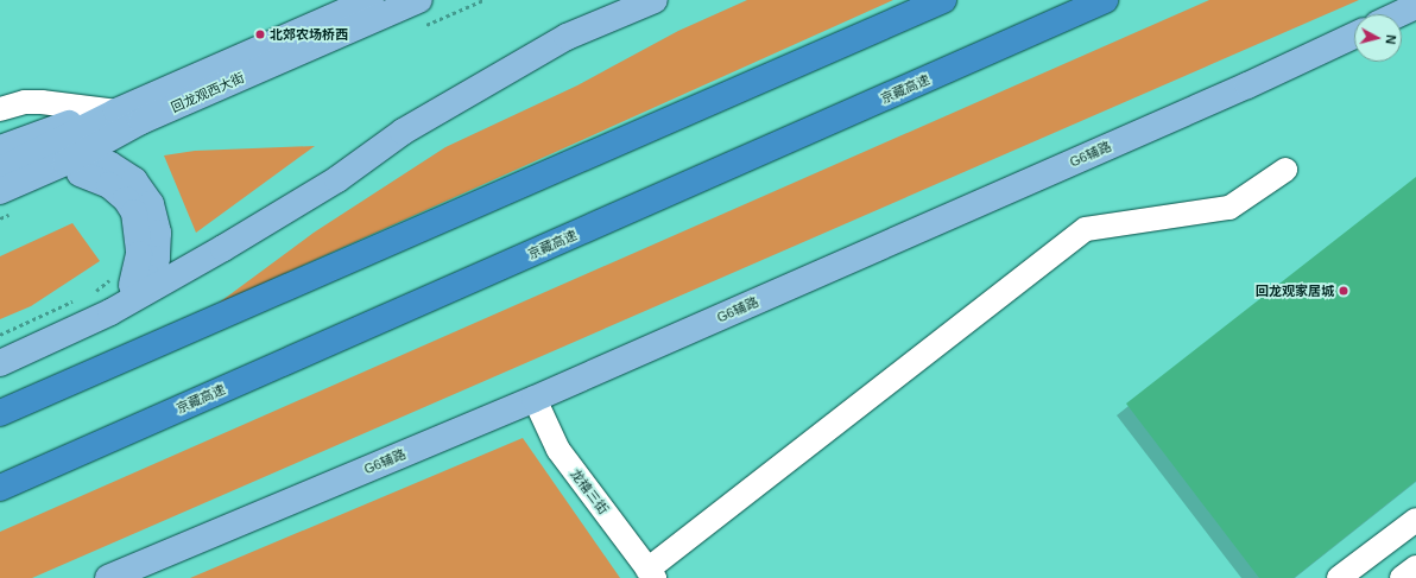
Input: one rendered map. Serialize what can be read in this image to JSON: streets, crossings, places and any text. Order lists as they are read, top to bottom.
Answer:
{
  "streets": {
    "highway": ["京藏高速"],
    "main road": ["回龙观西大街", "G6辅路"],
    "street": ["龙禧三街"]
  },
  "crossings": [
    ["G6辅路", "龙禧三街"]
  ],
  "places": ["北郊农场桥西", "回龙观家居城"],
  "north": "right"
}
